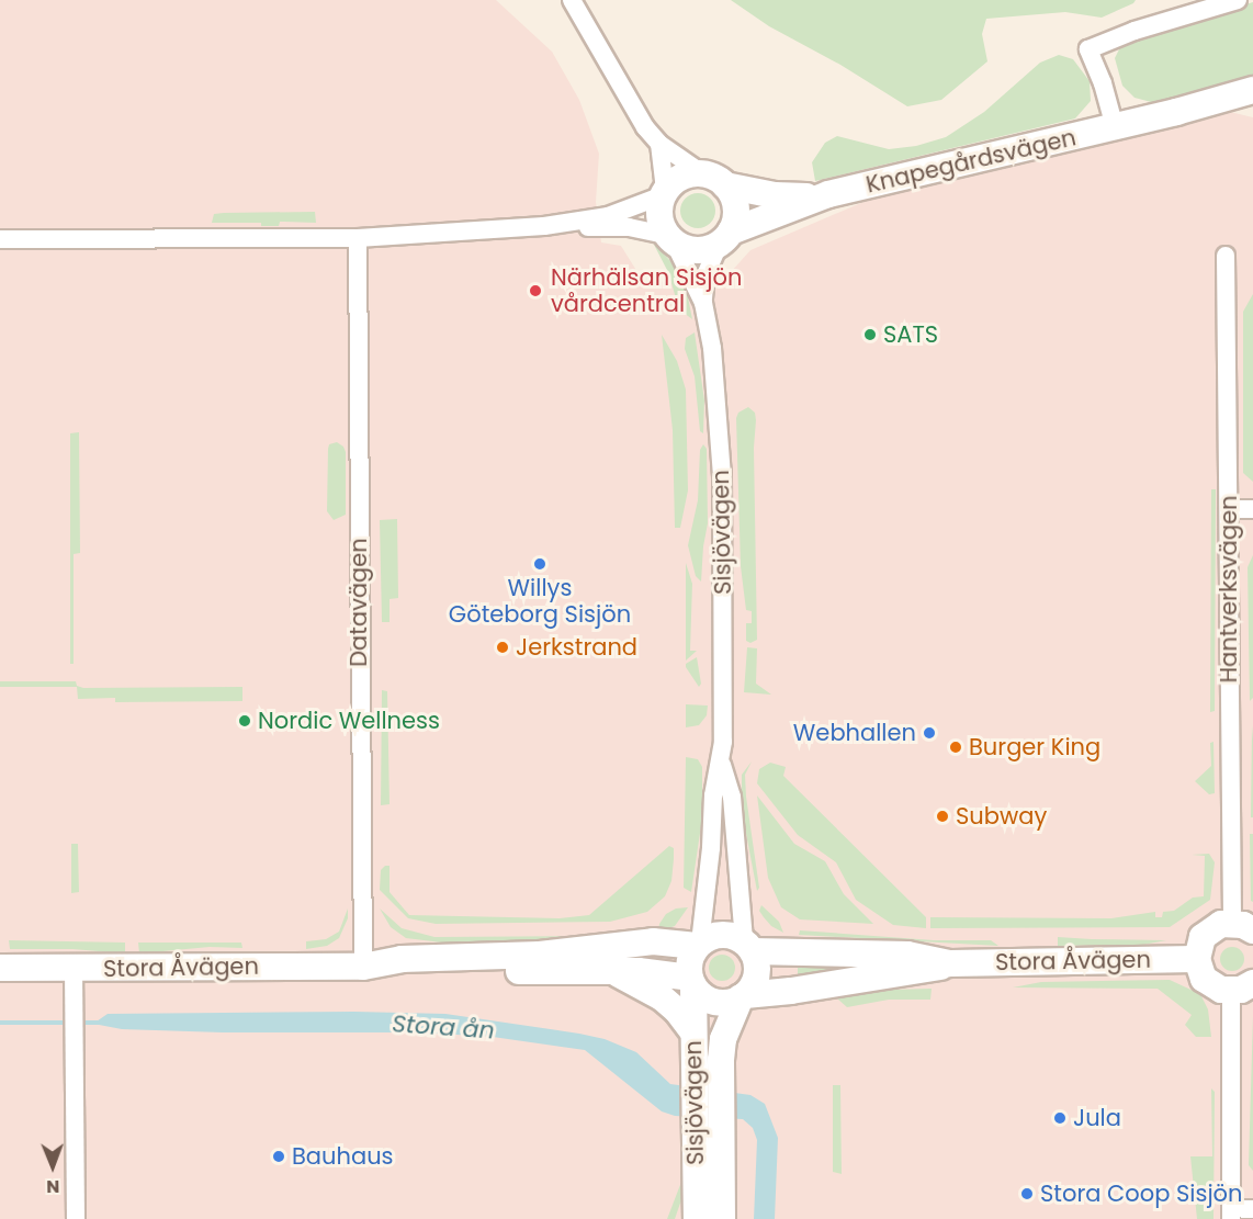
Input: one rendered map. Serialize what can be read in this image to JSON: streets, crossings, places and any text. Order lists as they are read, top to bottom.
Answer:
{
  "streets": {
    "street": [
      "Knapegårdsvägen",
      "Sisjövägen",
      "Hantverksvägen",
      "Datavägen",
      "Stora Åvägen"
    ]
  },
  "crossings": [
    ["Knapegårdsvägen", "Sisjövägen"],
    ["Sisjövägen", "Stora Åvägen"],
    ["Datavägen", "Stora Åvägen"]
  ],
  "water": ["Stora ån"],
  "places": [
    "Närhälsan Sisjön vårdcentral",
    "SATS",
    "Willys Göteborg Sisjön",
    "Jerkstrand",
    "Nordic Wellness",
    "Webhallen",
    "Burger King",
    "Subway",
    "Jula",
    "Bauhaus",
    "Stora Coop Sisjön"
  ],
  "north": "bottom"
}
